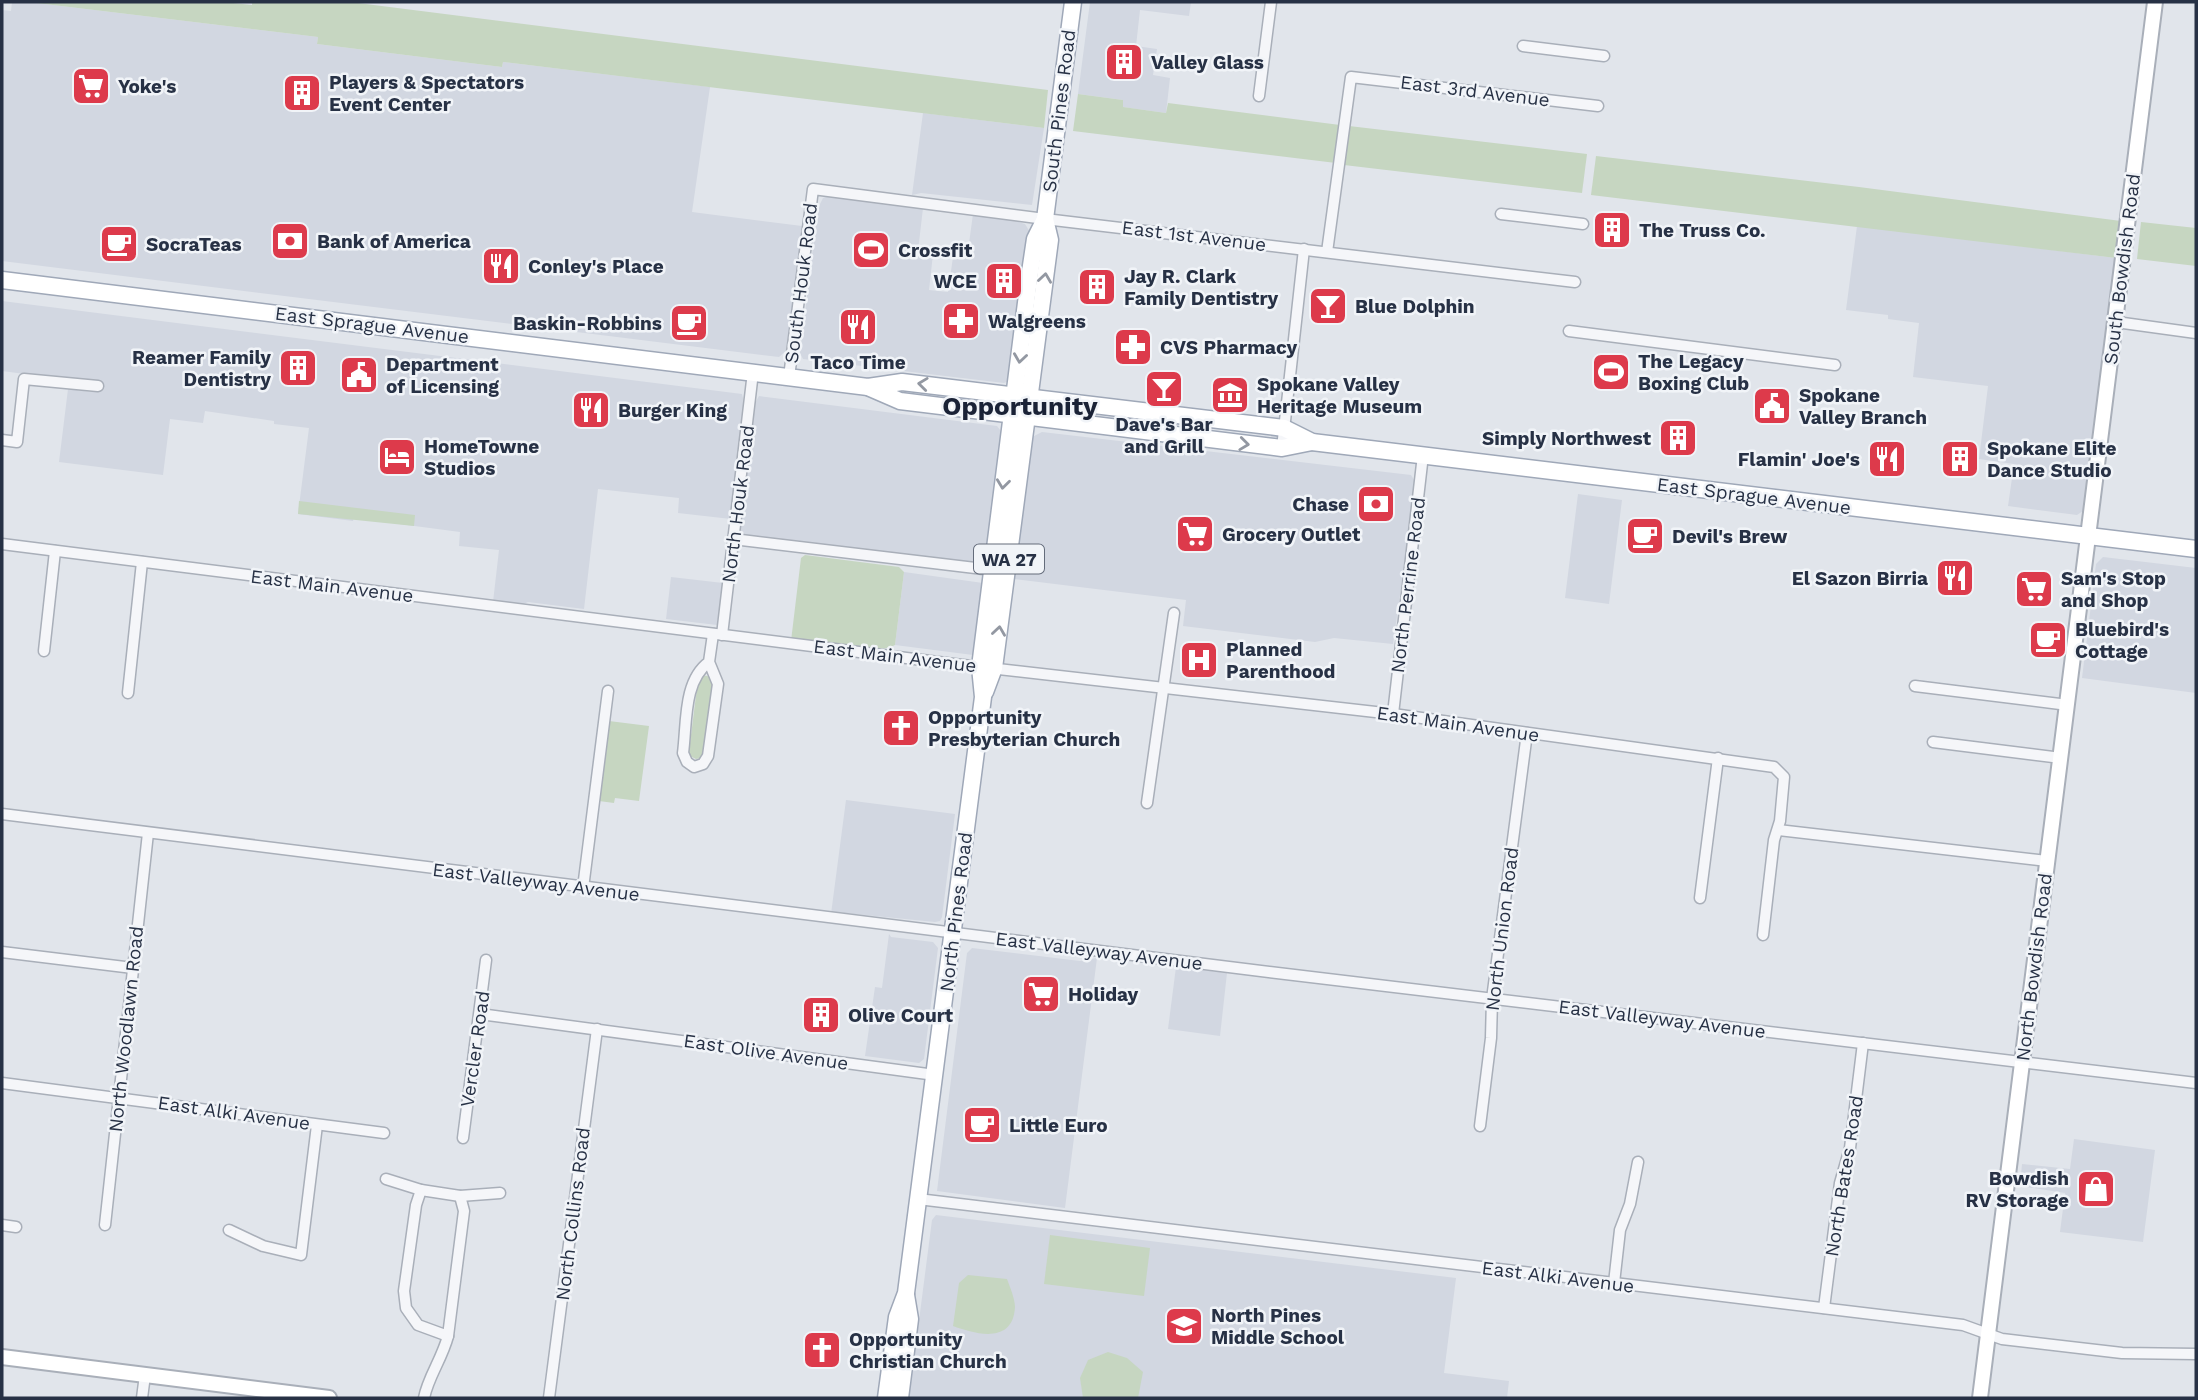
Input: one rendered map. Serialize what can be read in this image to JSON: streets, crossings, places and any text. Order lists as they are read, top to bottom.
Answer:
{
  "streets": {
    "main road": [
      "South Pines Road",
      "East Sprague Avenue",
      "WA 27",
      "North Pines Road"
    ],
    "street": [
      "East 3rd Avenue",
      "East 1st Avenue",
      "South Bowdish Road",
      "South Houk Road",
      "North Houk Road",
      "North Perrine Road",
      "East Main Avenue",
      "East Valleyway Avenue",
      "North Union Road",
      "North Bowdish Road",
      "North Woodlawn Road",
      "Vercler Road",
      "East Olive Avenue",
      "East Alki Avenue",
      "North Bates Road",
      "North Collins Road"
    ]
  },
  "crossings": [
    ["East 3rd Avenue", "East 1st Avenue"],
    ["South Pines Road", "East 1st Avenue"],
    ["South Pines Road", "East Sprague Avenue"],
    ["South Pines Road", "North Pines Road"],
    ["East 1st Avenue", "South Houk Road"],
    ["South Bowdish Road", "East Sprague Avenue"],
    ["South Bowdish Road", "North Bowdish Road"],
    ["South Houk Road", "East Sprague Avenue"],
    ["East Sprague Avenue", "North Houk Road"],
    ["East Sprague Avenue", "North Perrine Road"],
    ["East Sprague Avenue", "North Pines Road"],
    ["East Sprague Avenue", "North Bowdish Road"],
    ["North Houk Road", "East Main Avenue"],
    ["North Perrine Road", "East Main Avenue"],
    ["East Main Avenue", "North Pines Road"],
    ["East Main Avenue", "North Union Road"],
    ["East Valleyway Avenue", "North Pines Road"],
    ["East Valleyway Avenue", "North Union Road"],
    ["East Valleyway Avenue", "North Bowdish Road"],
    ["East Valleyway Avenue", "North Woodlawn Road"],
    ["East Valleyway Avenue", "North Bates Road"],
    ["North Pines Road", "East Olive Avenue"],
    ["North Pines Road", "East Alki Avenue"],
    ["North Bowdish Road", "East Alki Avenue"],
    ["North Woodlawn Road", "East Alki Avenue"],
    ["Vercler Road", "East Olive Avenue"],
    ["East Olive Avenue", "North Collins Road"],
    ["East Alki Avenue", "North Bates Road"]
  ],
  "districts": ["Opportunity"],
  "places": {
    "building": [
      "Valley Glass",
      "Players & Spectators Event Center",
      "The Truss Co.",
      "WCE",
      "Jay R. Clark Family Dentistry",
      "Reamer Family Dentistry",
      "Simply Northwest",
      "Spokane Elite Dance Studio",
      "Olive Court"
    ],
    "supermarket": [
      "Yoke's",
      "Grocery Outlet",
      "Sam's Stop and Shop",
      "Holiday"
    ],
    "bank": ["Bank of America", "Chase"],
    "cafe": [
      "SocraTeas",
      "Baskin-Robbins",
      "Devil's Brew",
      "Bluebird's Cottage",
      "Little Euro"
    ],
    "sports": ["Crossfit", "The Legacy Boxing Club"],
    "restaurant": [
      "Conley's Place",
      "Taco Time",
      "Burger King",
      "Flamin' Joe's",
      "El Sazon Birria"
    ],
    "bar": ["Blue Dolphin", "Dave's Bar and Grill"],
    "pharmacy": ["Walgreens", "CVS Pharmacy"],
    "public building": ["Department of Licensing", "Spokane Valley Branch"],
    "museum": ["Spokane Valley Heritage Museum"],
    "hotel": ["HomeTowne Studios"],
    "hospital": ["Planned Parenthood"],
    "church": ["Opportunity Presbyterian Church", "Opportunity Christian Church"],
    "shop": ["Bowdish RV Storage"],
    "school or university": ["North Pines Middle School"]
  }
}
